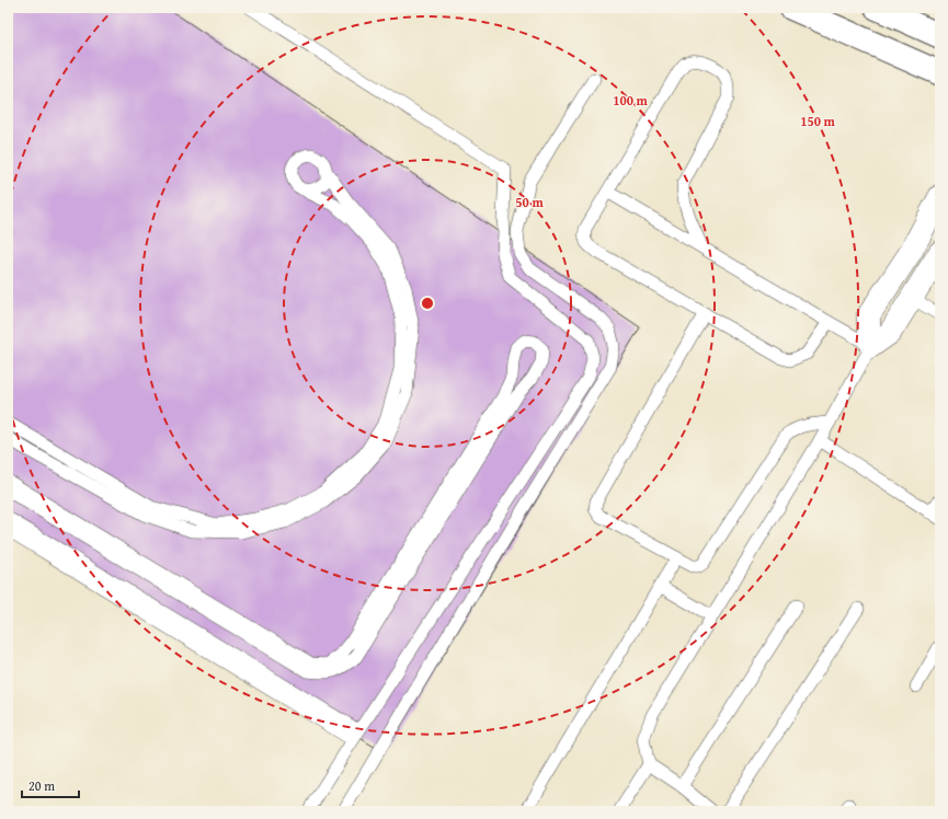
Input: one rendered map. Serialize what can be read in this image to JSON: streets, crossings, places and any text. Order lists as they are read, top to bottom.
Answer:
{
  "scale_bar": "20 m",
  "rings": ["100 m", "150 m", "50 m"]
}
